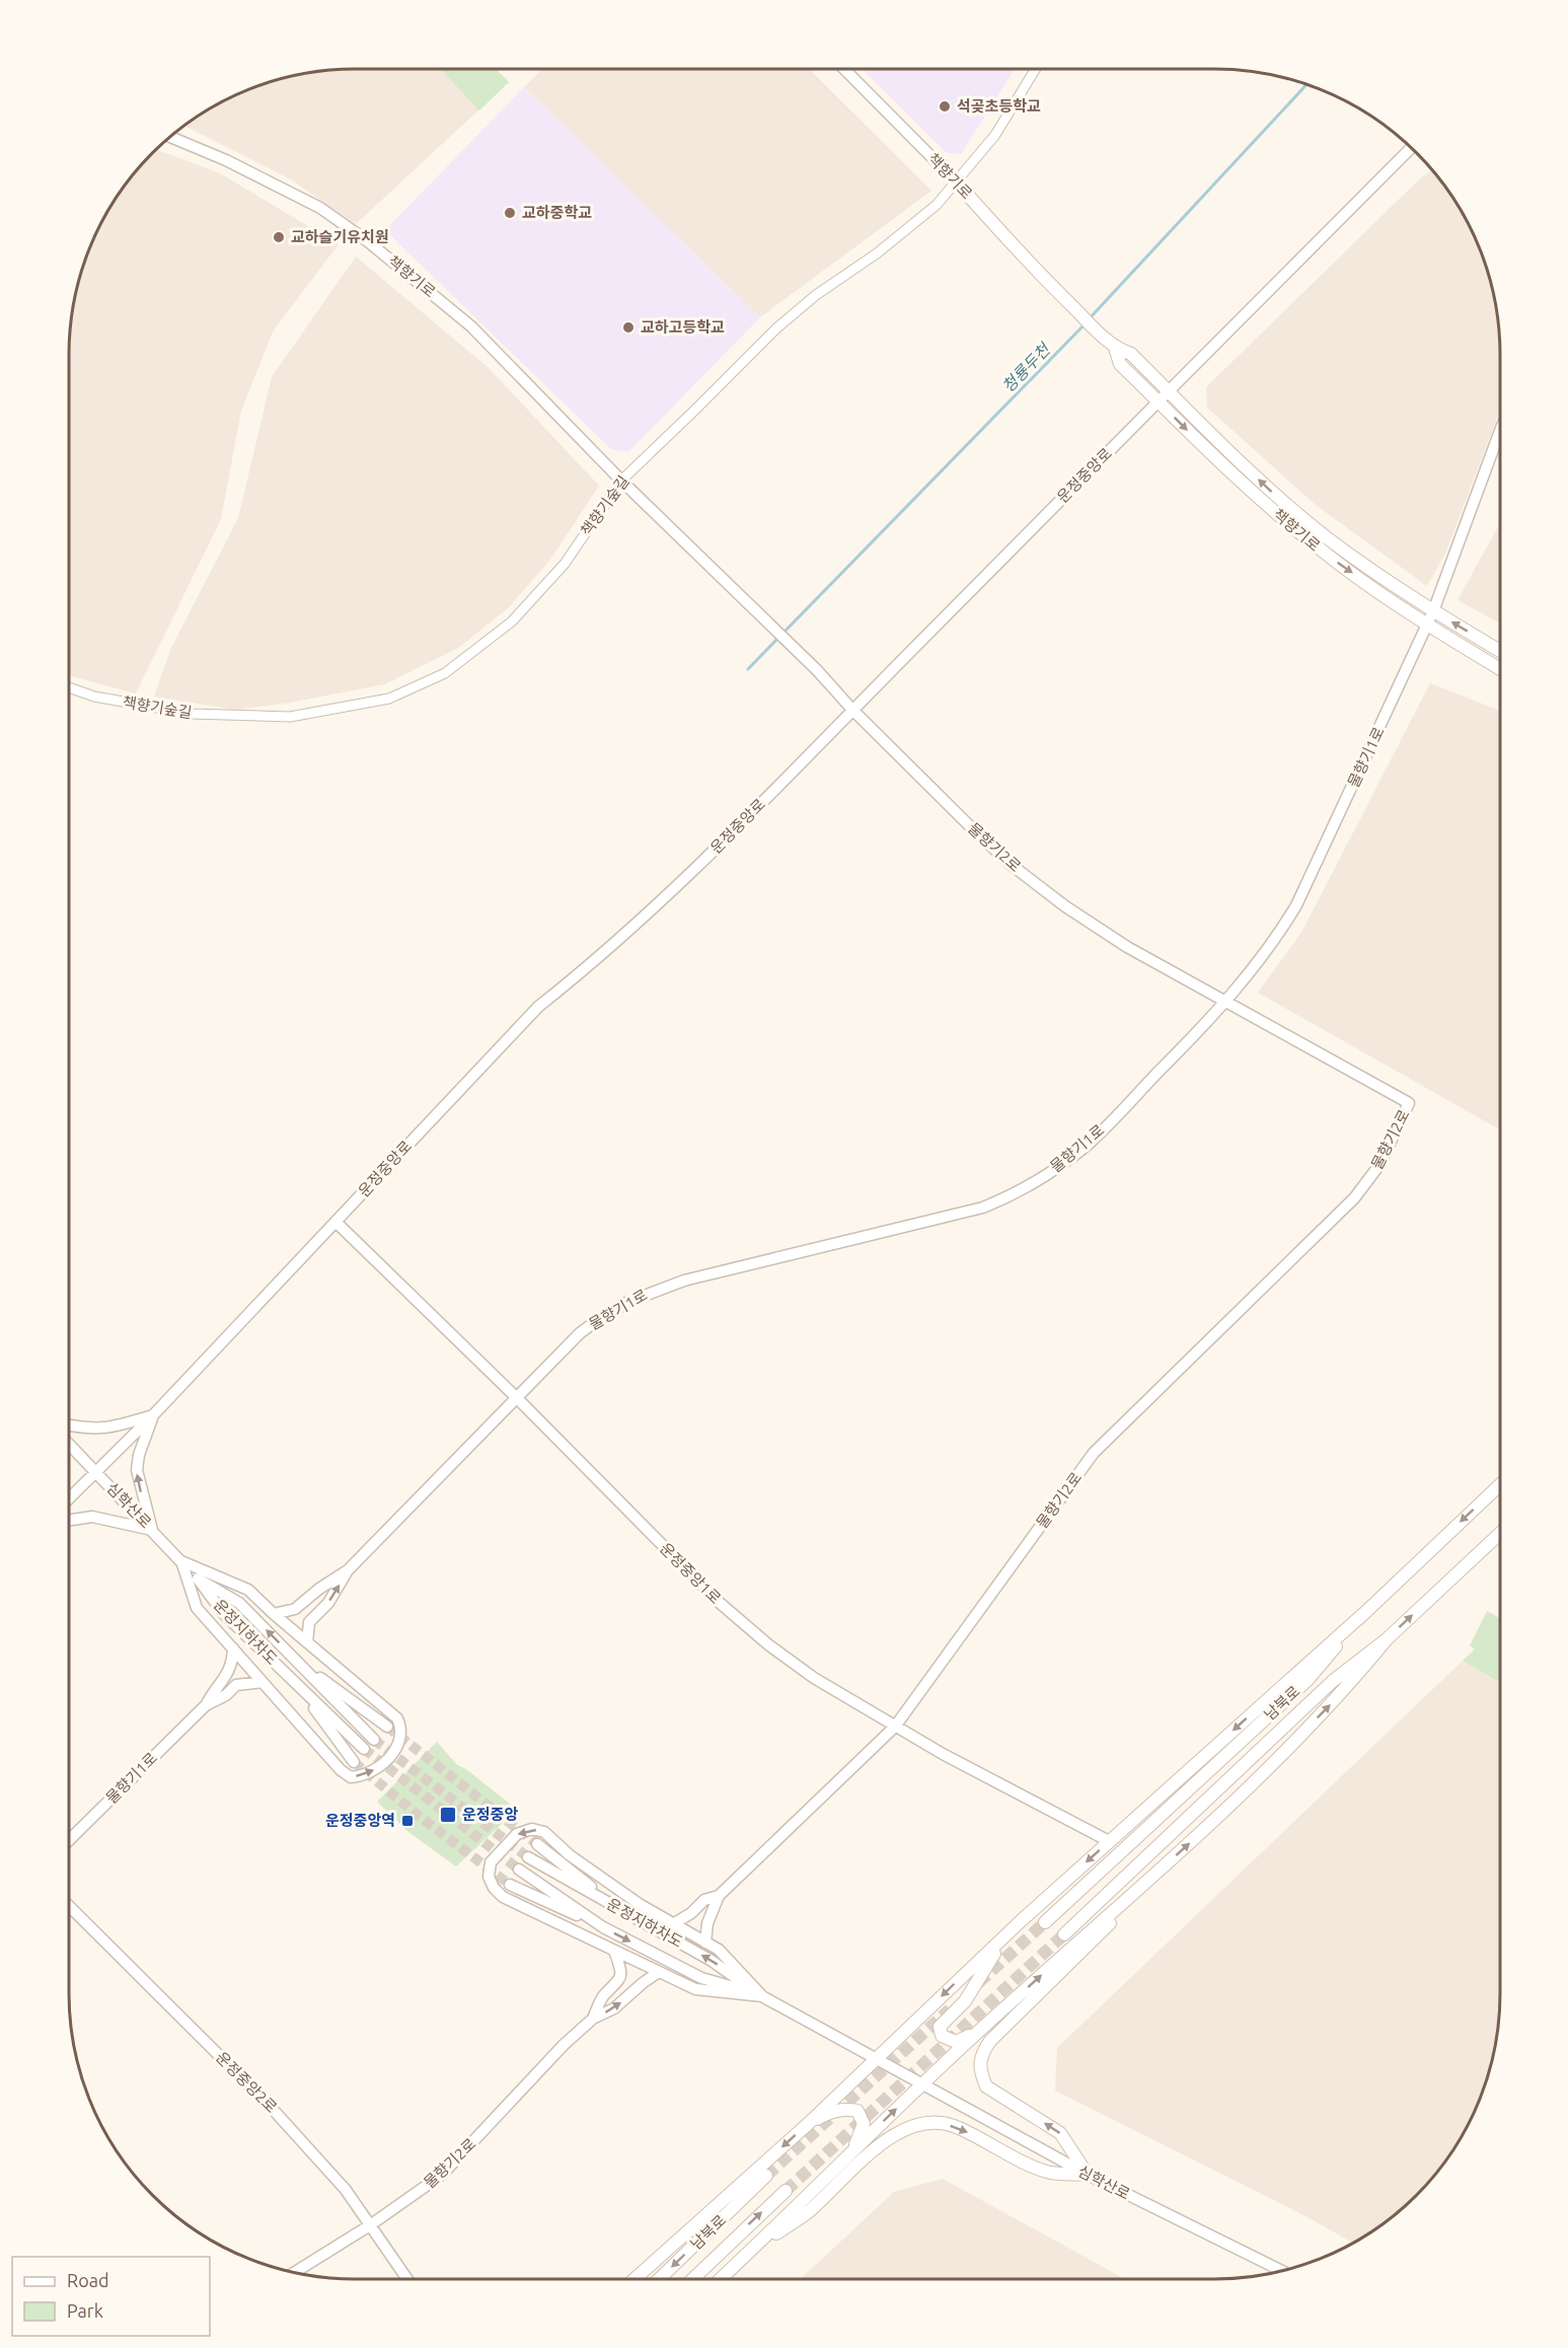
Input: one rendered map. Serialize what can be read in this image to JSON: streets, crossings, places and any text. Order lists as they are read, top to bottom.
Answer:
{
  "streets": {
    "main road": ["책향기로", "남북로"],
    "street": [
      "운정중앙로",
      "책향기숲길",
      "물향기1로",
      "물향기2로",
      "심학산로",
      "운정중앙1로",
      "운정지하차도",
      "운정중앙2로"
    ]
  },
  "crossings": [
    ["책향기로", "운정중앙로"],
    ["책향기로", "책향기숲길"],
    ["책향기로", "물향기1로"],
    ["책향기로", "물향기2로"],
    ["운정중앙로", "물향기2로"],
    ["운정중앙로", "심학산로"],
    ["운정중앙로", "운정중앙1로"],
    ["책향기숲길", "물향기2로"],
    ["물향기1로", "물향기2로"],
    ["물향기1로", "운정중앙1로"],
    ["물향기2로", "운정중앙1로"],
    ["물향기2로", "운정중앙2로"],
    ["심학산로", "운정지하차도"]
  ],
  "water": ["청룡두천"],
  "places": {
    "other": [
      "석곶초등학교",
      "교하중학교",
      "교하슬기유치원",
      "교하고등학교"
    ],
    "transit": ["운정중앙", "운정중앙역"]
  },
  "legend": ["Road", "Park"]
}
